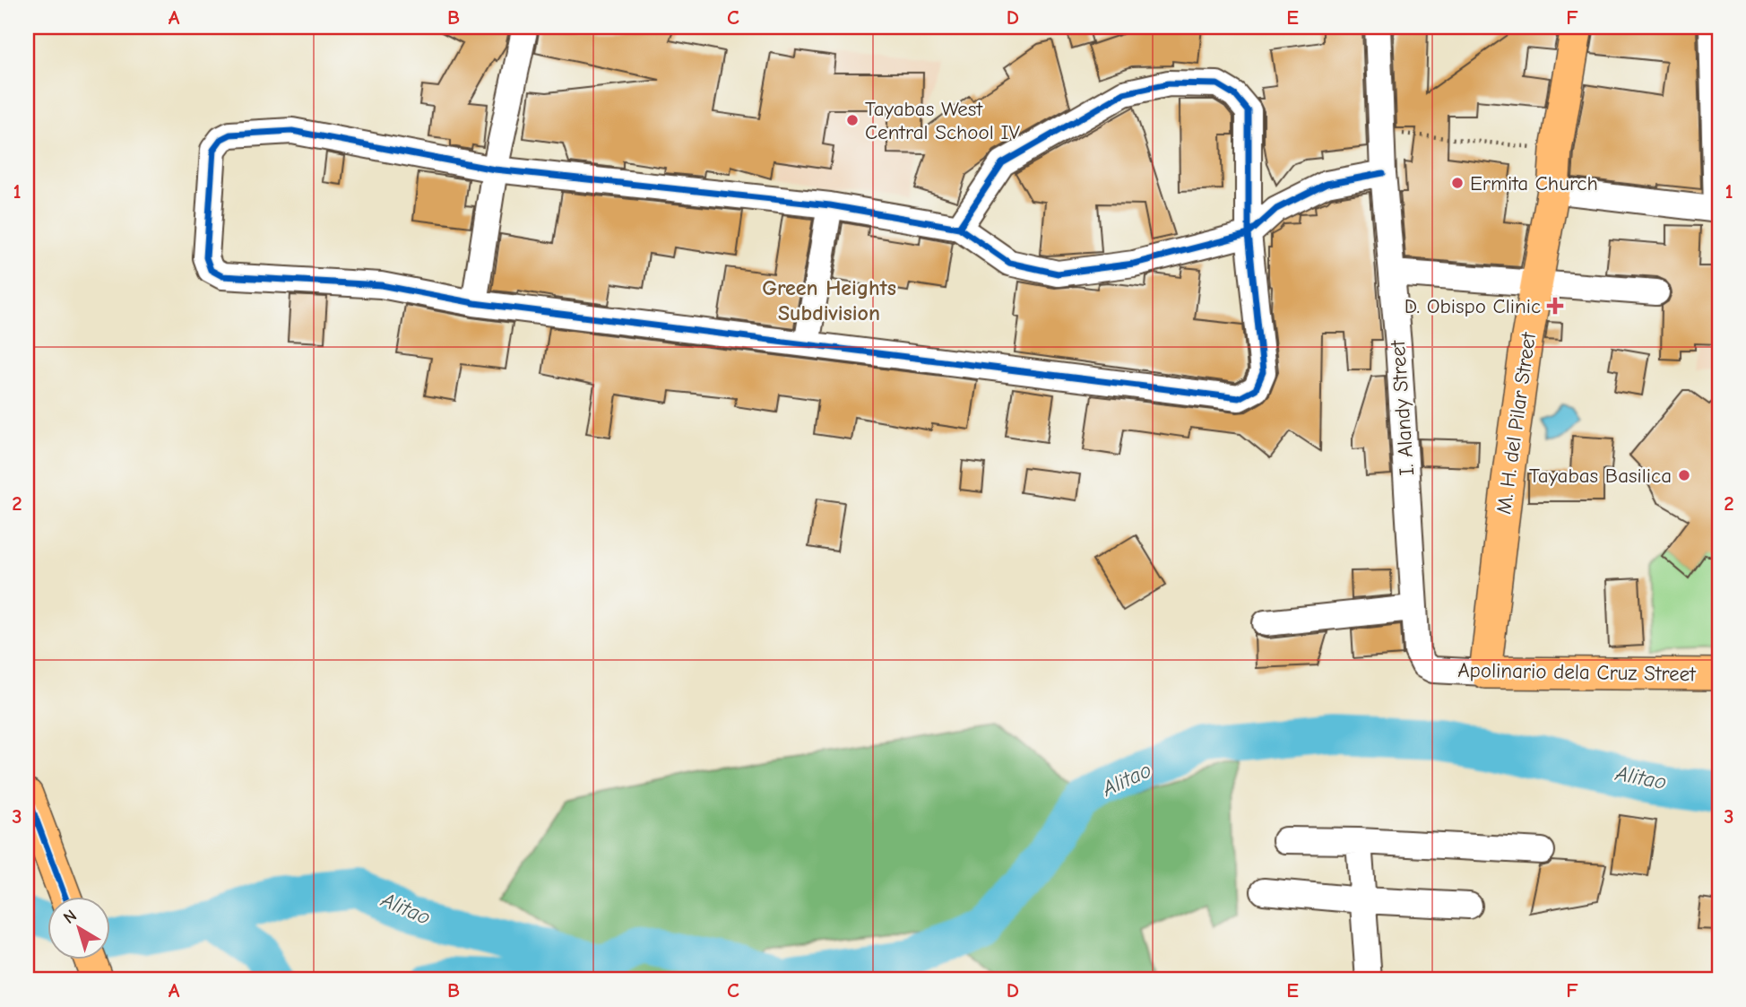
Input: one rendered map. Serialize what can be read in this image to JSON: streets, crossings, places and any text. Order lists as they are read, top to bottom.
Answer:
{
  "streets": {
    "main road": ["M. H. del Pilar Street", "Apolinario dela Cruz Street"],
    "street": ["I. Alandy Street"]
  },
  "crossings": [
    ["I. Alandy Street", "Apolinario dela Cruz Street"],
    ["M. H. del Pilar Street", "Apolinario dela Cruz Street"]
  ],
  "districts": ["Green Heights Subdivision"],
  "water": ["Alitao"],
  "places": {
    "other": ["Tayabas West Central School IV", "Ermita Church", "Tayabas Basilica"],
    "health": ["D. Obispo Clinic"]
  },
  "north": "top left",
  "grid": {
    "columns": [
      "A",
      "B",
      "C",
      "D",
      "E",
      "F"
    ],
    "rows": ["1", "2", "3"]
  }
}
